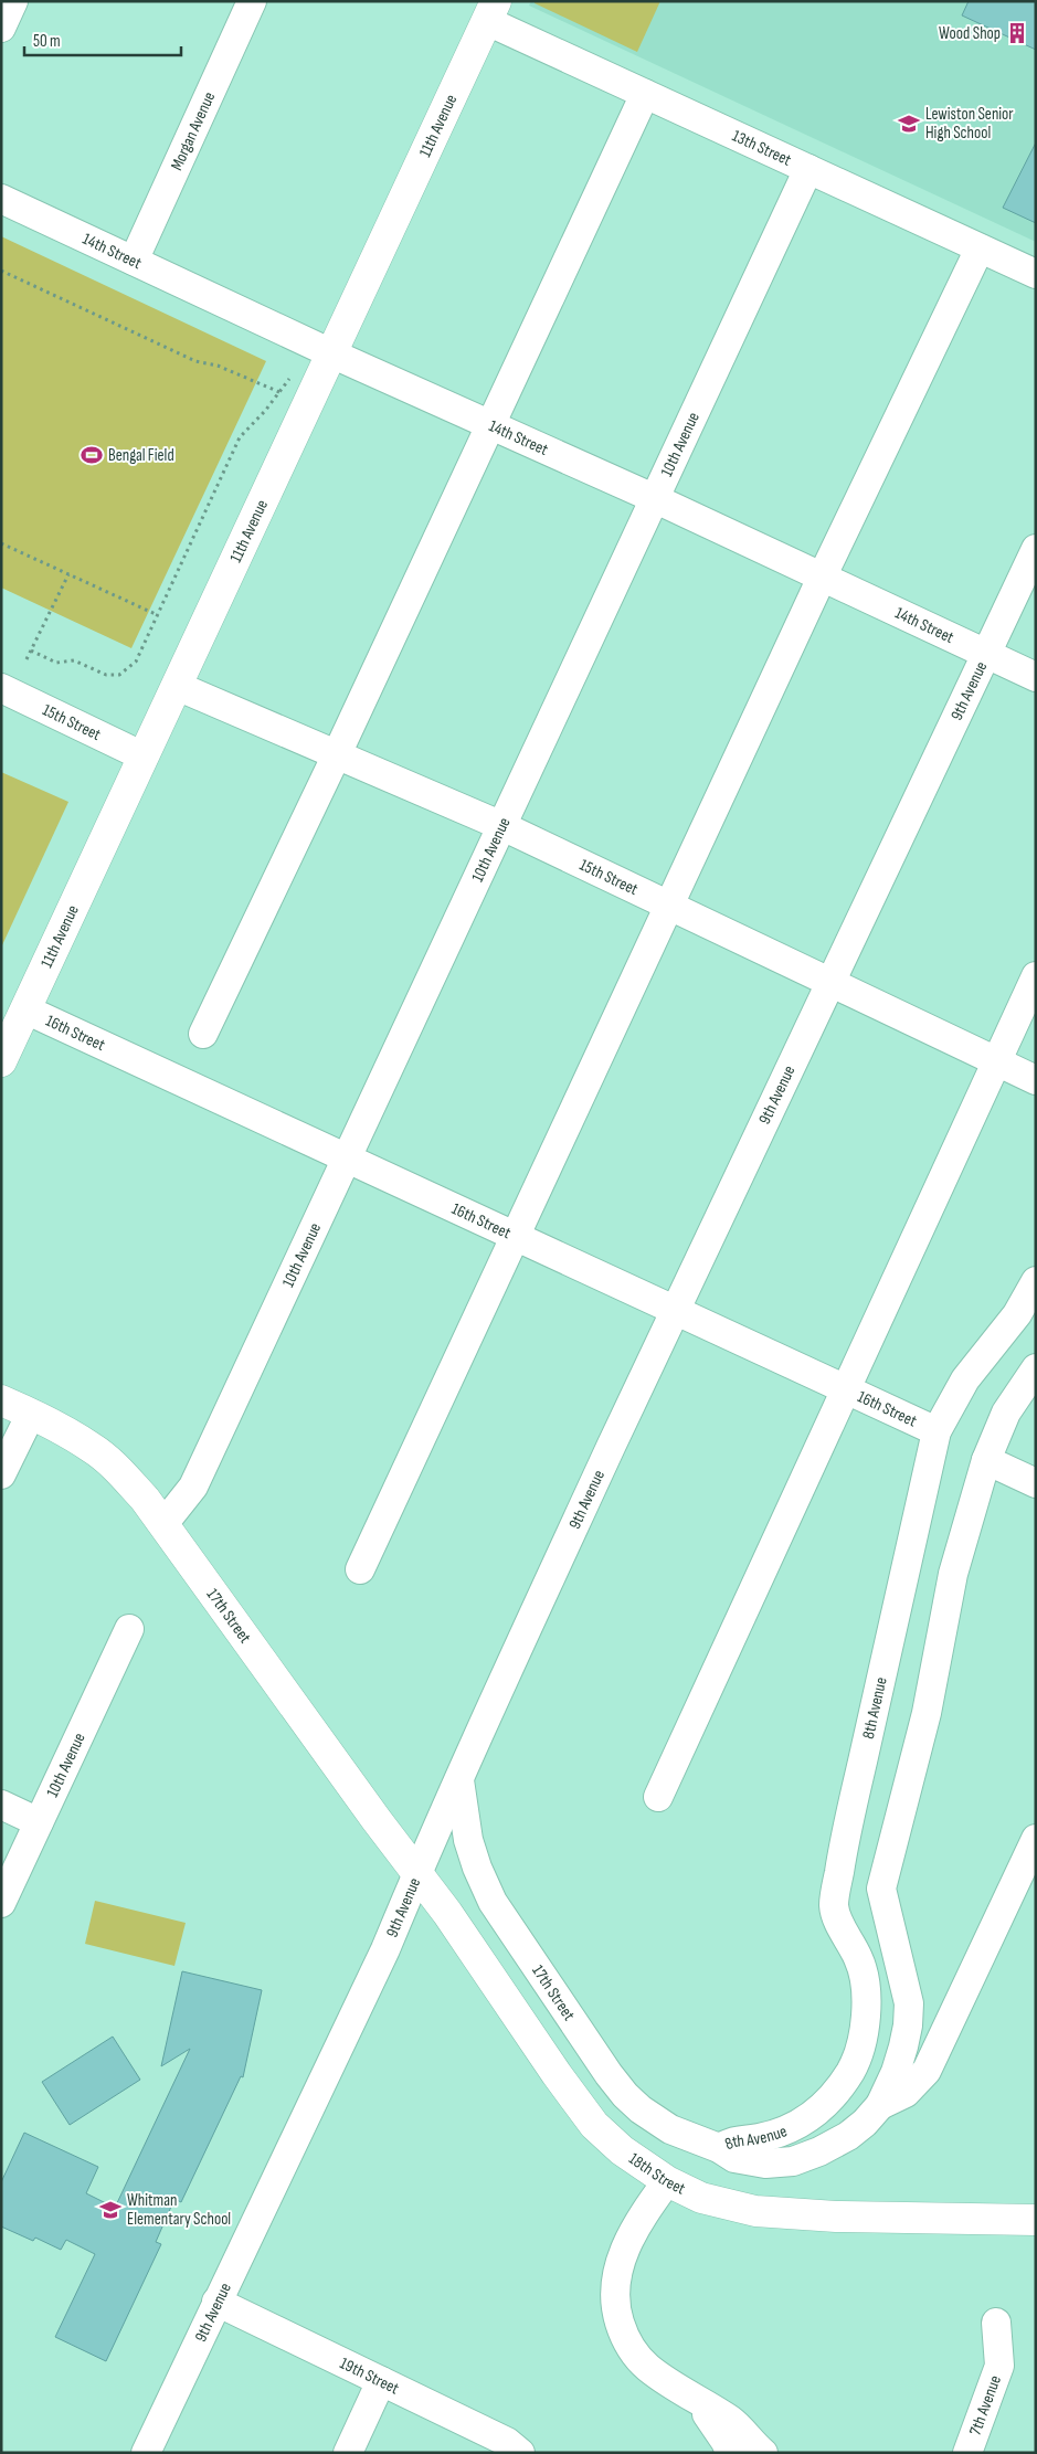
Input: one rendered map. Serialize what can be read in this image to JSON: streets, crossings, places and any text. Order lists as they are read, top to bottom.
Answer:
{
  "streets": {
    "main road": ["11th Avenue", "17th Street", "18th Street"],
    "street": [
      "Morgan Avenue",
      "13th Street",
      "14th Street",
      "10th Avenue",
      "9th Avenue",
      "15th Street",
      "16th Street",
      "8th Avenue",
      "19th Street",
      "7th Avenue"
    ]
  },
  "crossings": [
    ["11th Avenue", "13th Street"],
    ["11th Avenue", "14th Street"],
    ["11th Avenue", "15th Street"],
    ["11th Avenue", "16th Street"],
    ["Morgan Avenue", "14th Street"],
    ["13th Street", "10th Avenue"],
    ["14th Street", "10th Avenue"],
    ["14th Street", "9th Avenue"],
    ["10th Avenue", "15th Street"],
    ["10th Avenue", "16th Street"],
    ["10th Avenue", "17th Street"],
    ["9th Avenue", "15th Street"],
    ["9th Avenue", "16th Street"],
    ["9th Avenue", "17th Street"],
    ["9th Avenue", "18th Street"],
    ["9th Avenue", "19th Street"],
    ["16th Street", "8th Avenue"],
    ["17th Street", "8th Avenue"],
    ["17th Street", "18th Street"]
  ],
  "places": {
    "building": ["Wood Shop"],
    "school or university": ["Lewiston Senior High School", "Whitman Elementary School"],
    "sports": ["Bengal Field"]
  },
  "scale_bar": "50 m"
}
